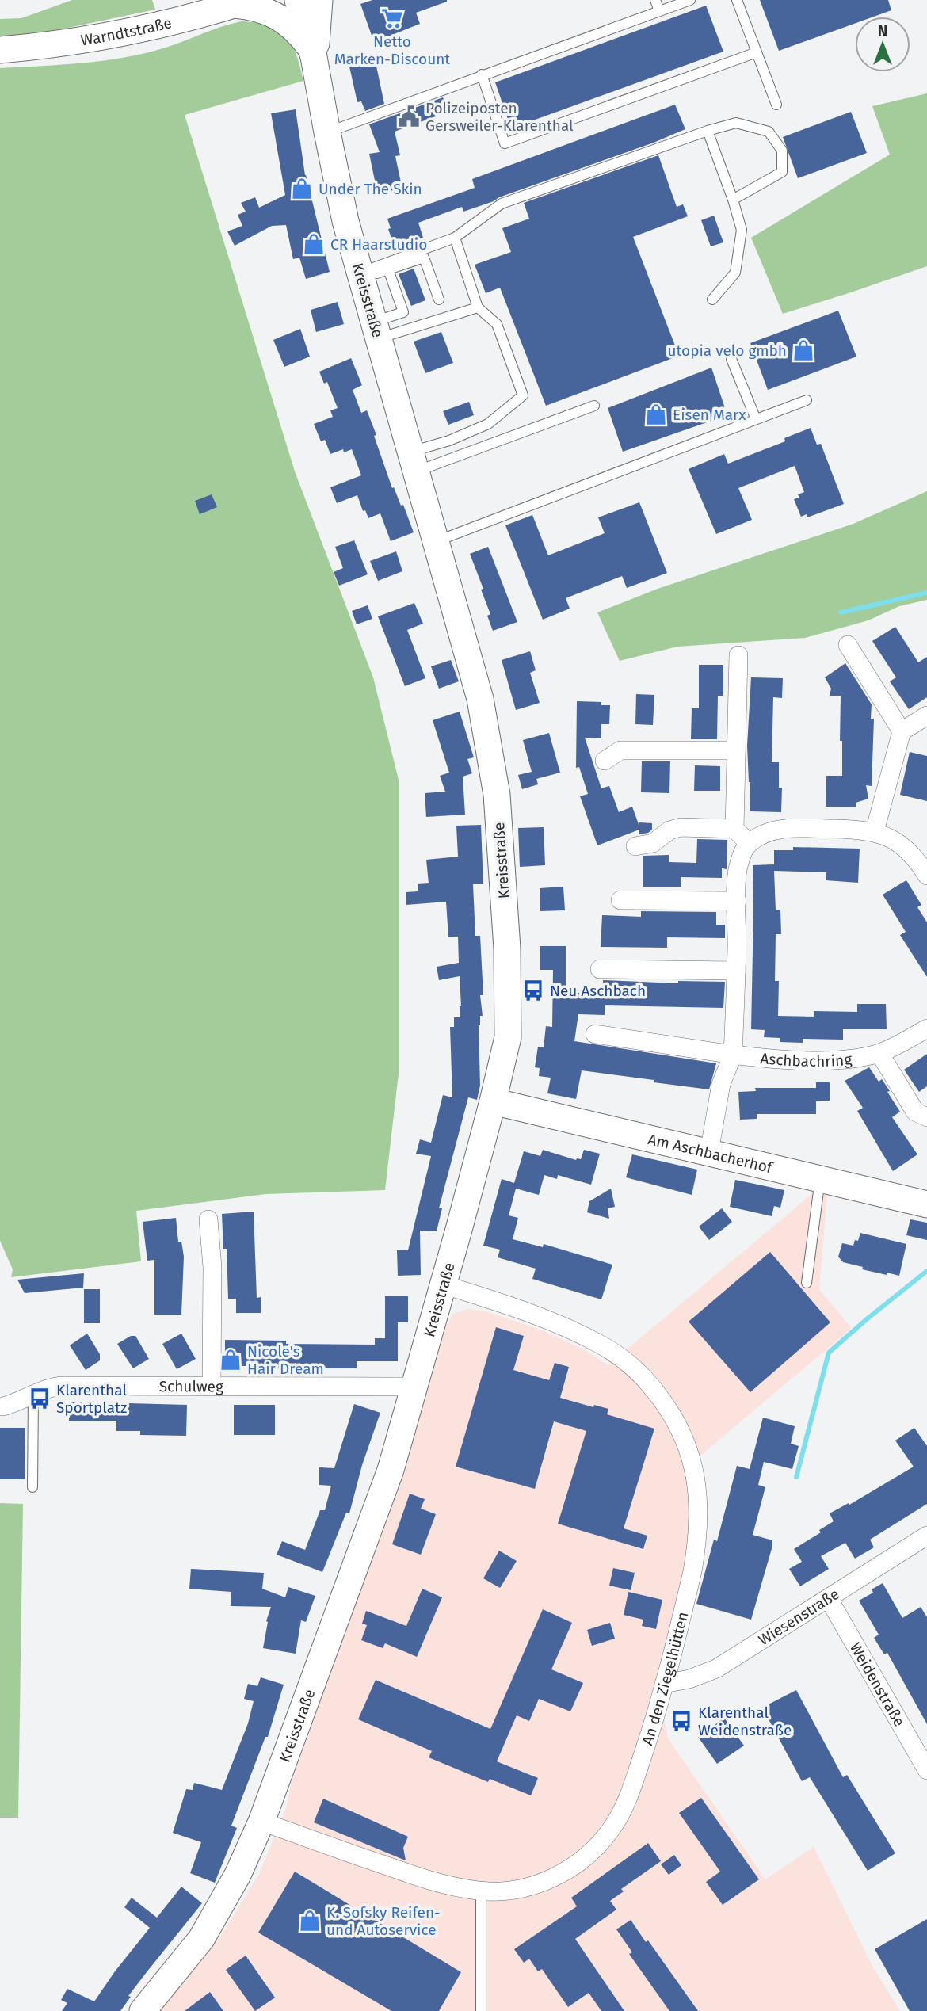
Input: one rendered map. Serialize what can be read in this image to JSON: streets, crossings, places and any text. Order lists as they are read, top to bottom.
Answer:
{
  "streets": {
    "street": [
      "Warndtstraße",
      "Kreisstraße",
      "Aschbachring",
      "Am Aschbacherhof",
      "Schulweg",
      "Wiesenstraße",
      "An den Ziegelhütten",
      "Weidenstraße"
    ]
  },
  "crossings": [
    ["Kreisstraße", "Am Aschbacherhof"],
    ["Kreisstraße", "Schulweg"],
    ["Kreisstraße", "An den Ziegelhütten"],
    ["Wiesenstraße", "An den Ziegelhütten"],
    ["Wiesenstraße", "Weidenstraße"]
  ],
  "places": {
    "supermarket": ["Netto Marken-Discount"],
    "public building": ["Polizeiposten Gersweiler-Klarenthal"],
    "shop": [
      "Under The Skin",
      "CR Haarstudio",
      "utopia velo gmbh",
      "Eisen Marx",
      "Nicole's Hair Dream",
      "K. Sofsky Reifen- und Autoservice"
    ],
    "bus stop": ["Neu Aschbach", "Klarenthal Sportplatz", "Klarenthal Weidenstraße"]
  },
  "north": "top"
}
